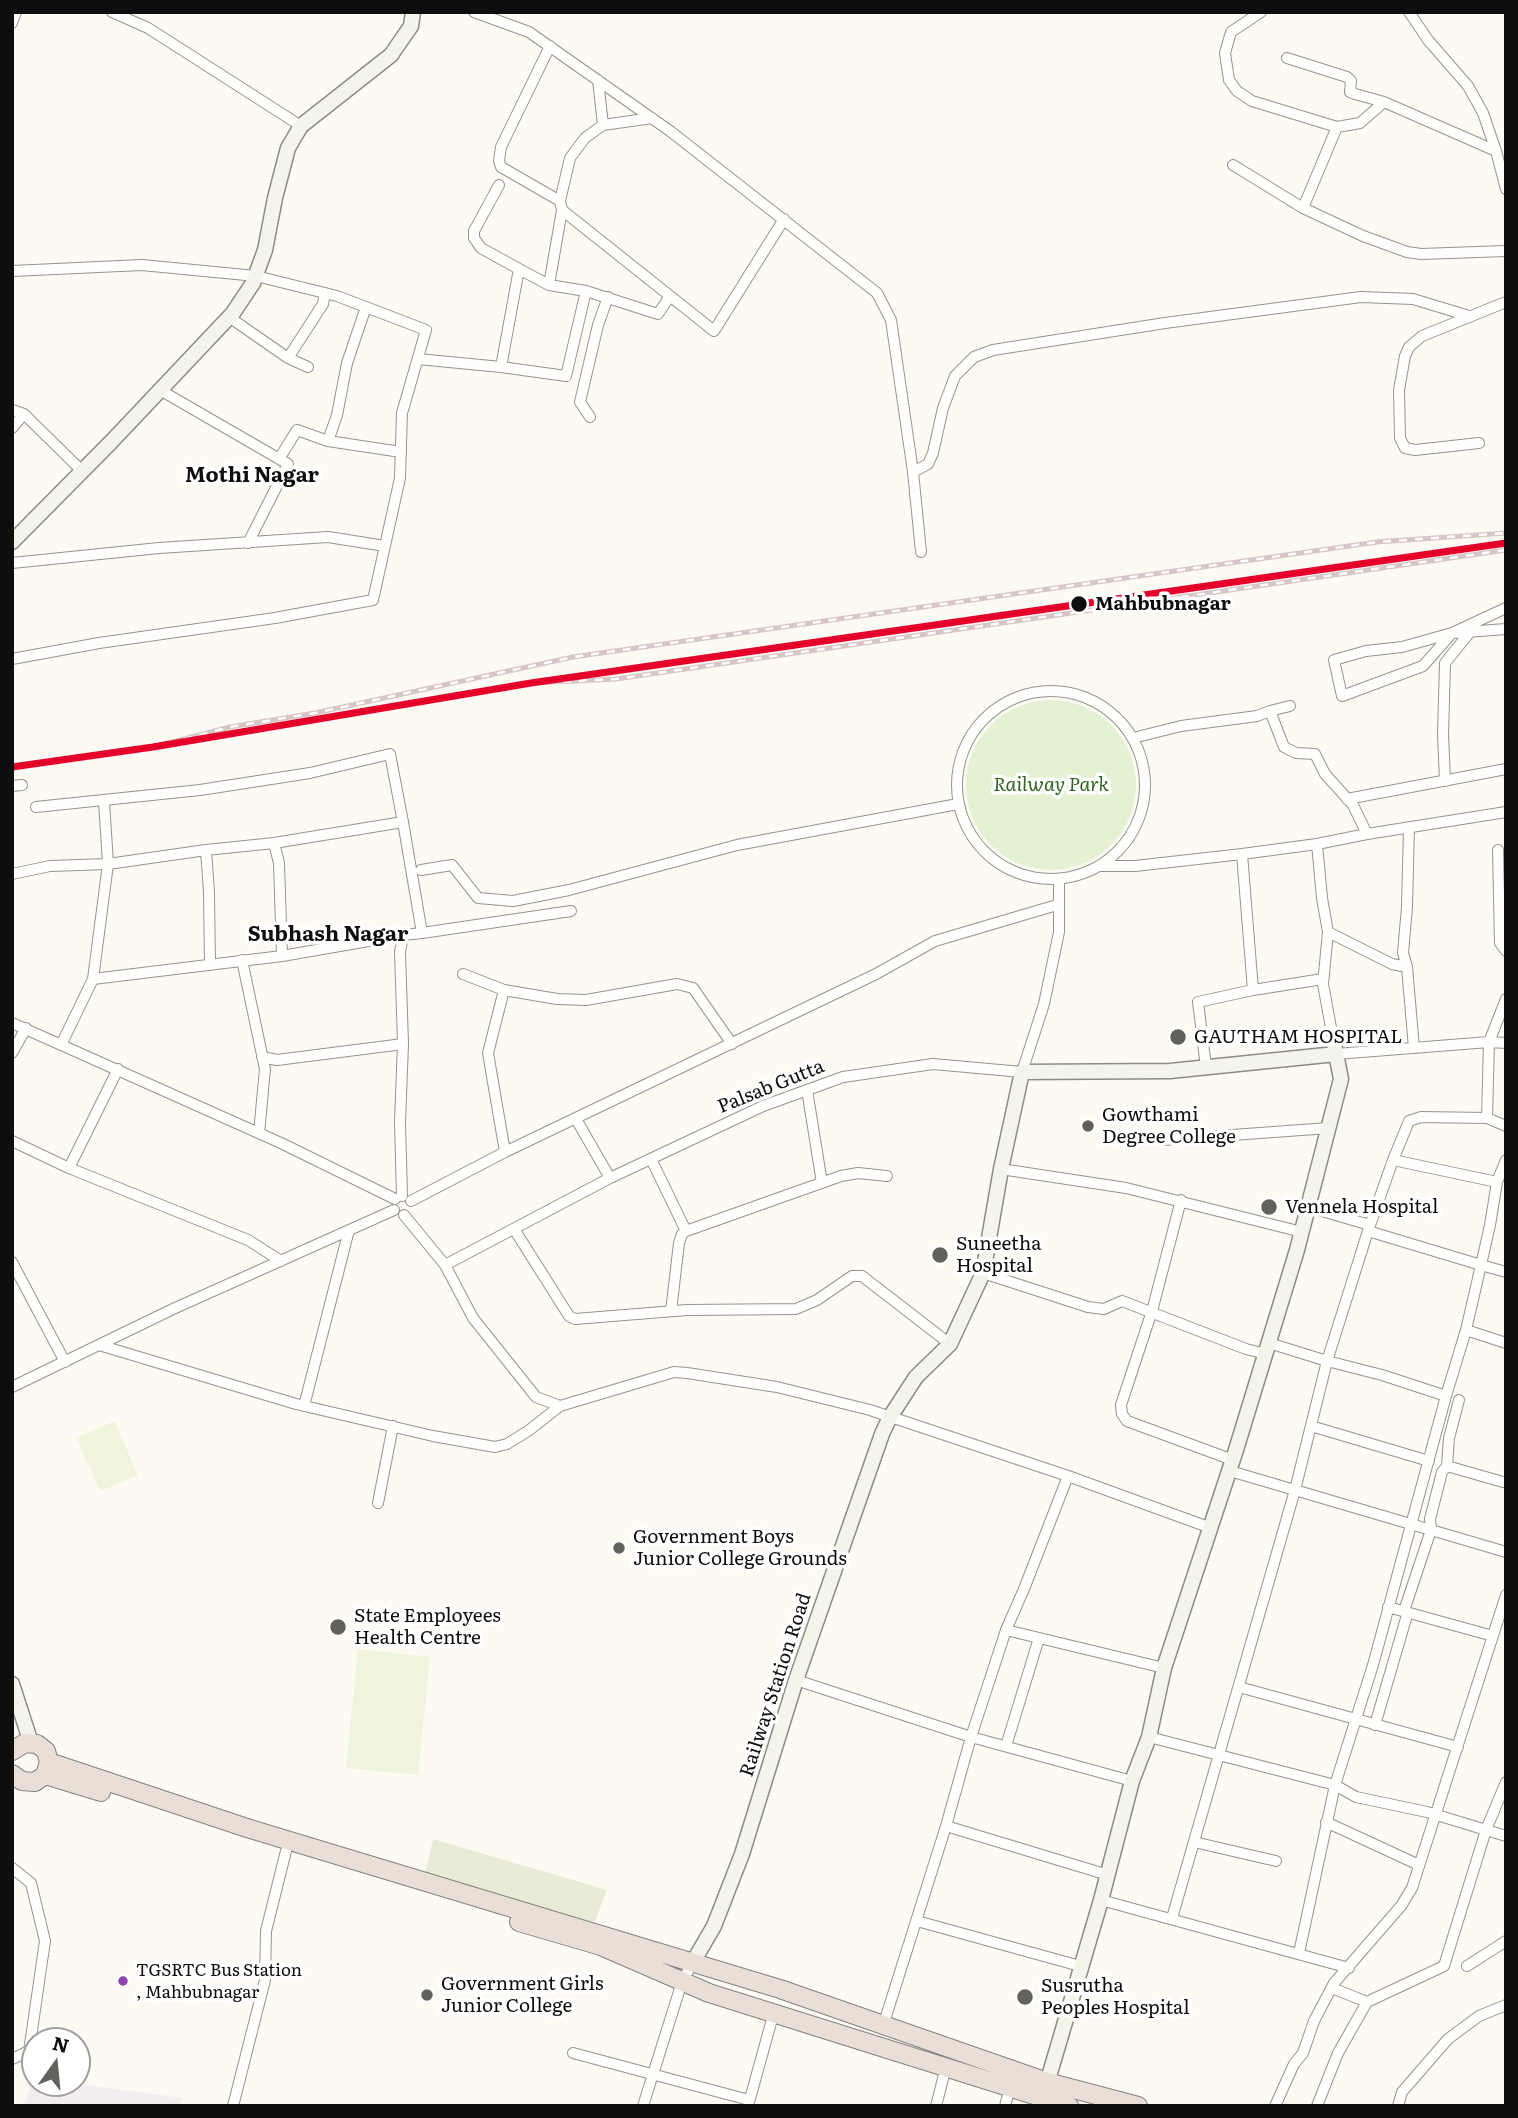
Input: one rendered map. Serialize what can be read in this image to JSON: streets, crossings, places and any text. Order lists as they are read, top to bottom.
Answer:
{
  "streets": {
    "street": ["Palsab Gutta", "Railway Station Road"]
  },
  "districts": ["Mothi Nagar", "Subhash Nagar"],
  "parks": ["Railway Park"],
  "places": [
    "Mahbubnagar",
    "GAUTHAM HOSPITAL",
    "Gowthami Degree College",
    "Vennela Hospital",
    "Suneetha Hospital",
    "Government Boys Junior College Grounds",
    "State Employees Health Centre",
    "TGSRTC Bus Station , Mahbubnagar",
    "Government Girls Junior College",
    "Susrutha Peoples Hospital"
  ],
  "north": "top"
}
